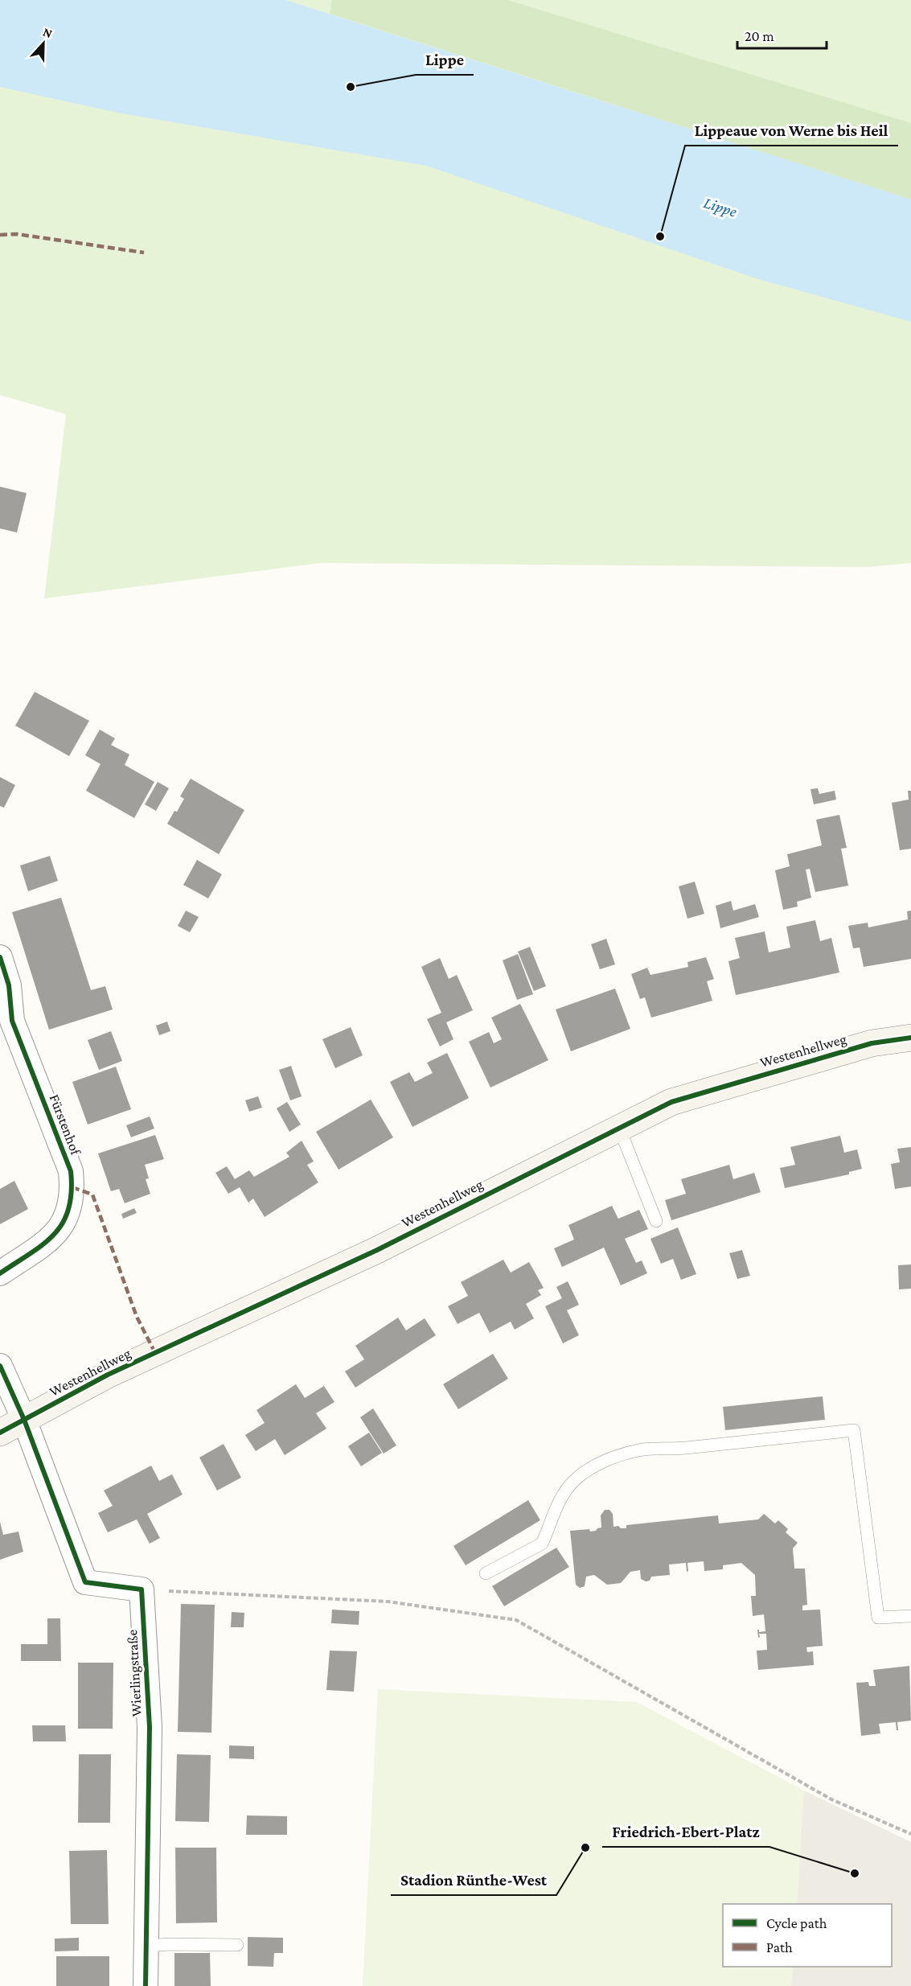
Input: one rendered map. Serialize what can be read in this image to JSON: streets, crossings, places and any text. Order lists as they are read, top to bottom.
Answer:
{
  "streets": {
    "main road": ["Westenhellweg"],
    "street": ["Fürstenhof", "Wierlingstraße"]
  },
  "water": ["Lippe"],
  "places": [
    "Lippe",
    "Lippeaue von Werne bis Heil",
    "Stadion Rünthe-West",
    "Friedrich-Ebert-Platz"
  ],
  "legend": ["Cycle path", "Path"],
  "scale_bar": "20 m",
  "north": "top"
}
